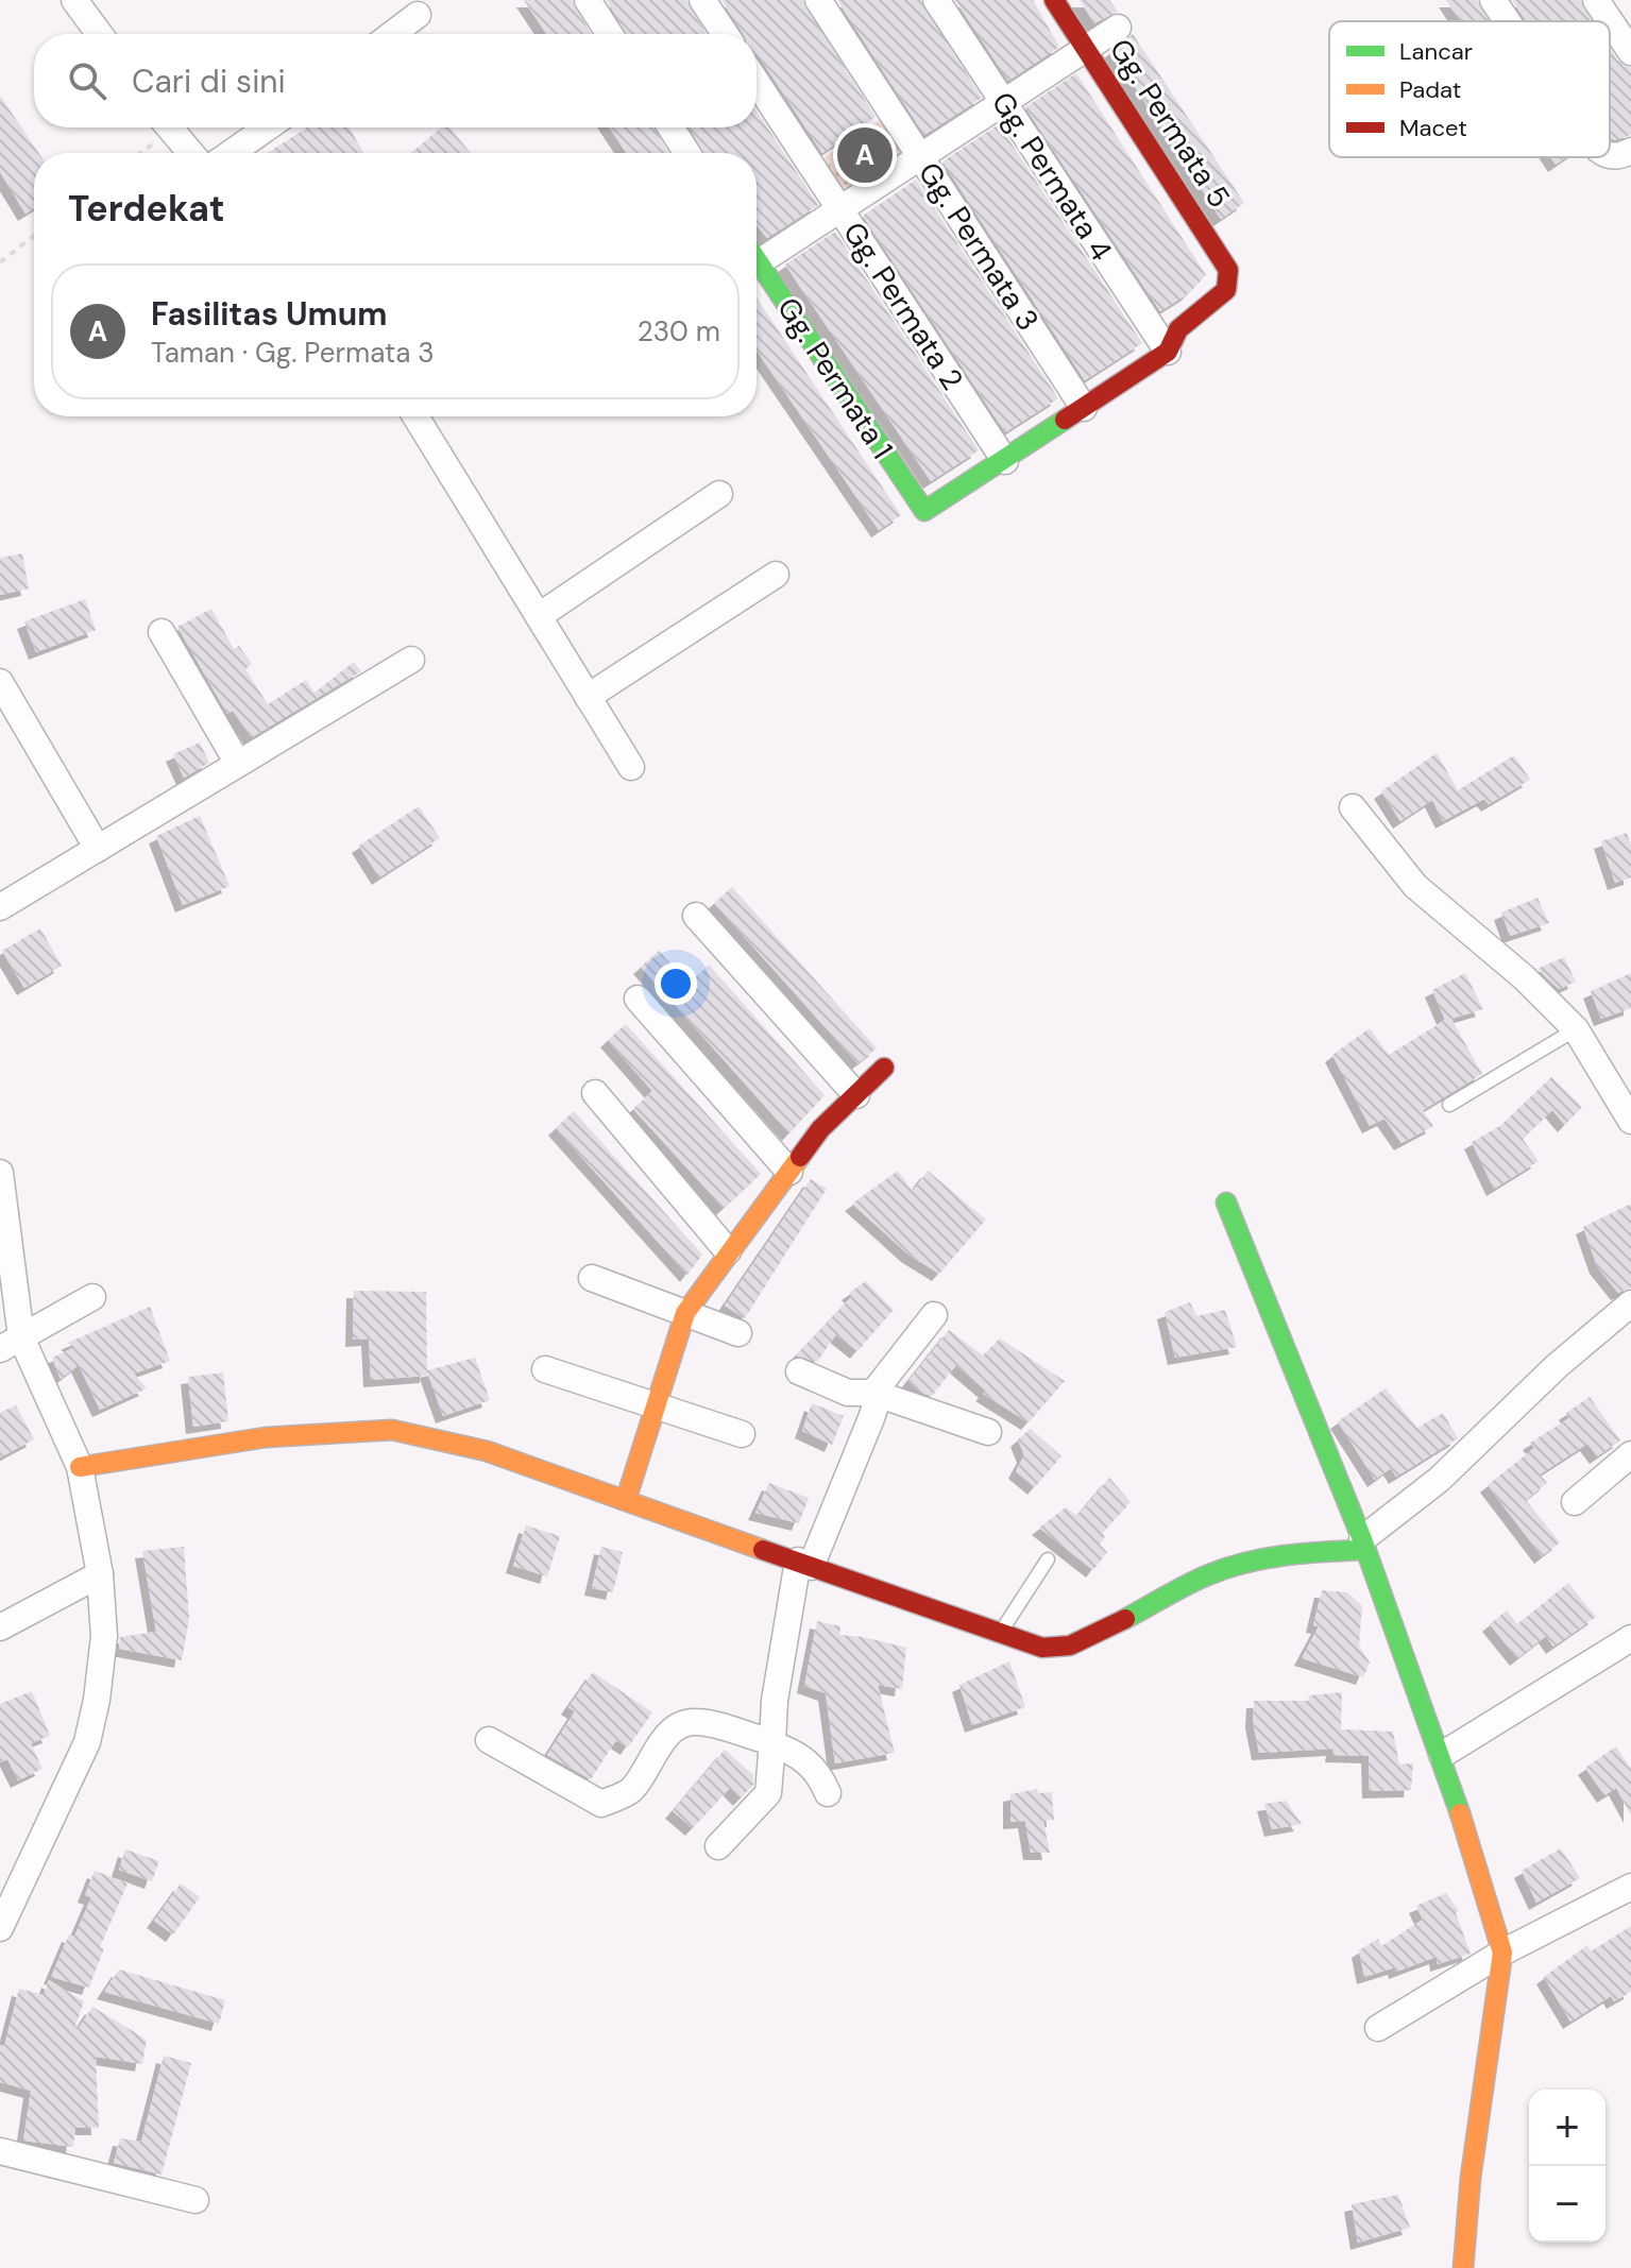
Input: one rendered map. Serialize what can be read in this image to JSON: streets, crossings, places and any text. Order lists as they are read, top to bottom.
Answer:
{
  "streets": {
    "street": [
      "Gg. Permata 5",
      "Gg. Permata 4",
      "Gg. Permata 3",
      "Gg. Permata 2",
      "Gg. Permata 1"
    ]
  },
  "crossings": [
    ["Gg. Permata 5", "Gg. Permata 4"],
    ["Gg. Permata 2", "Gg. Permata 1"]
  ],
  "legend": ["Lancar", "Padat", "Macet"],
  "page": {
    "search": "Cari di sini",
    "pins": "A",
    "heading": "Terdekat",
    "list": [
      {
        "mark": "A",
        "name": "Fasilitas Umum",
        "note": "Taman · Gg. Permata 3",
        "value": "230 m"
      }
    ],
    "map_buttons": ["+", "−"]
  }
}
